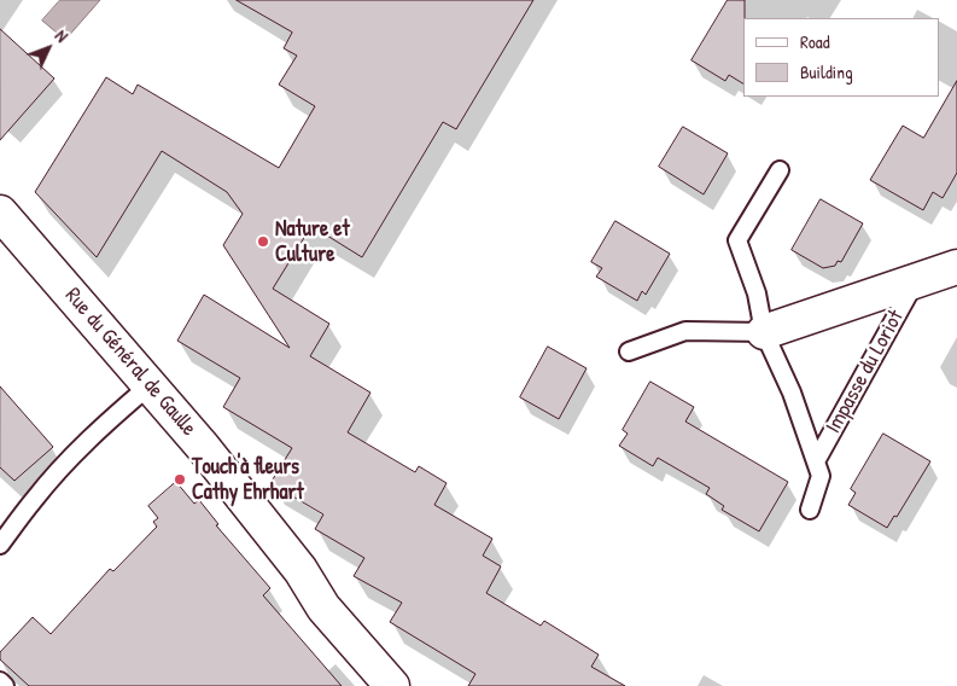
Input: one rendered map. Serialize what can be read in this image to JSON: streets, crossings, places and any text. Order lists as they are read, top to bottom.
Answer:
{
  "streets": {
    "street": ["Rue du Général de Gaulle", "Impasse du Loriot"]
  },
  "places": ["Nature et Culture", "Touch'à fleurs Cathy Ehrhart"],
  "legend": ["Road", "Building"],
  "north": "top right"
}
